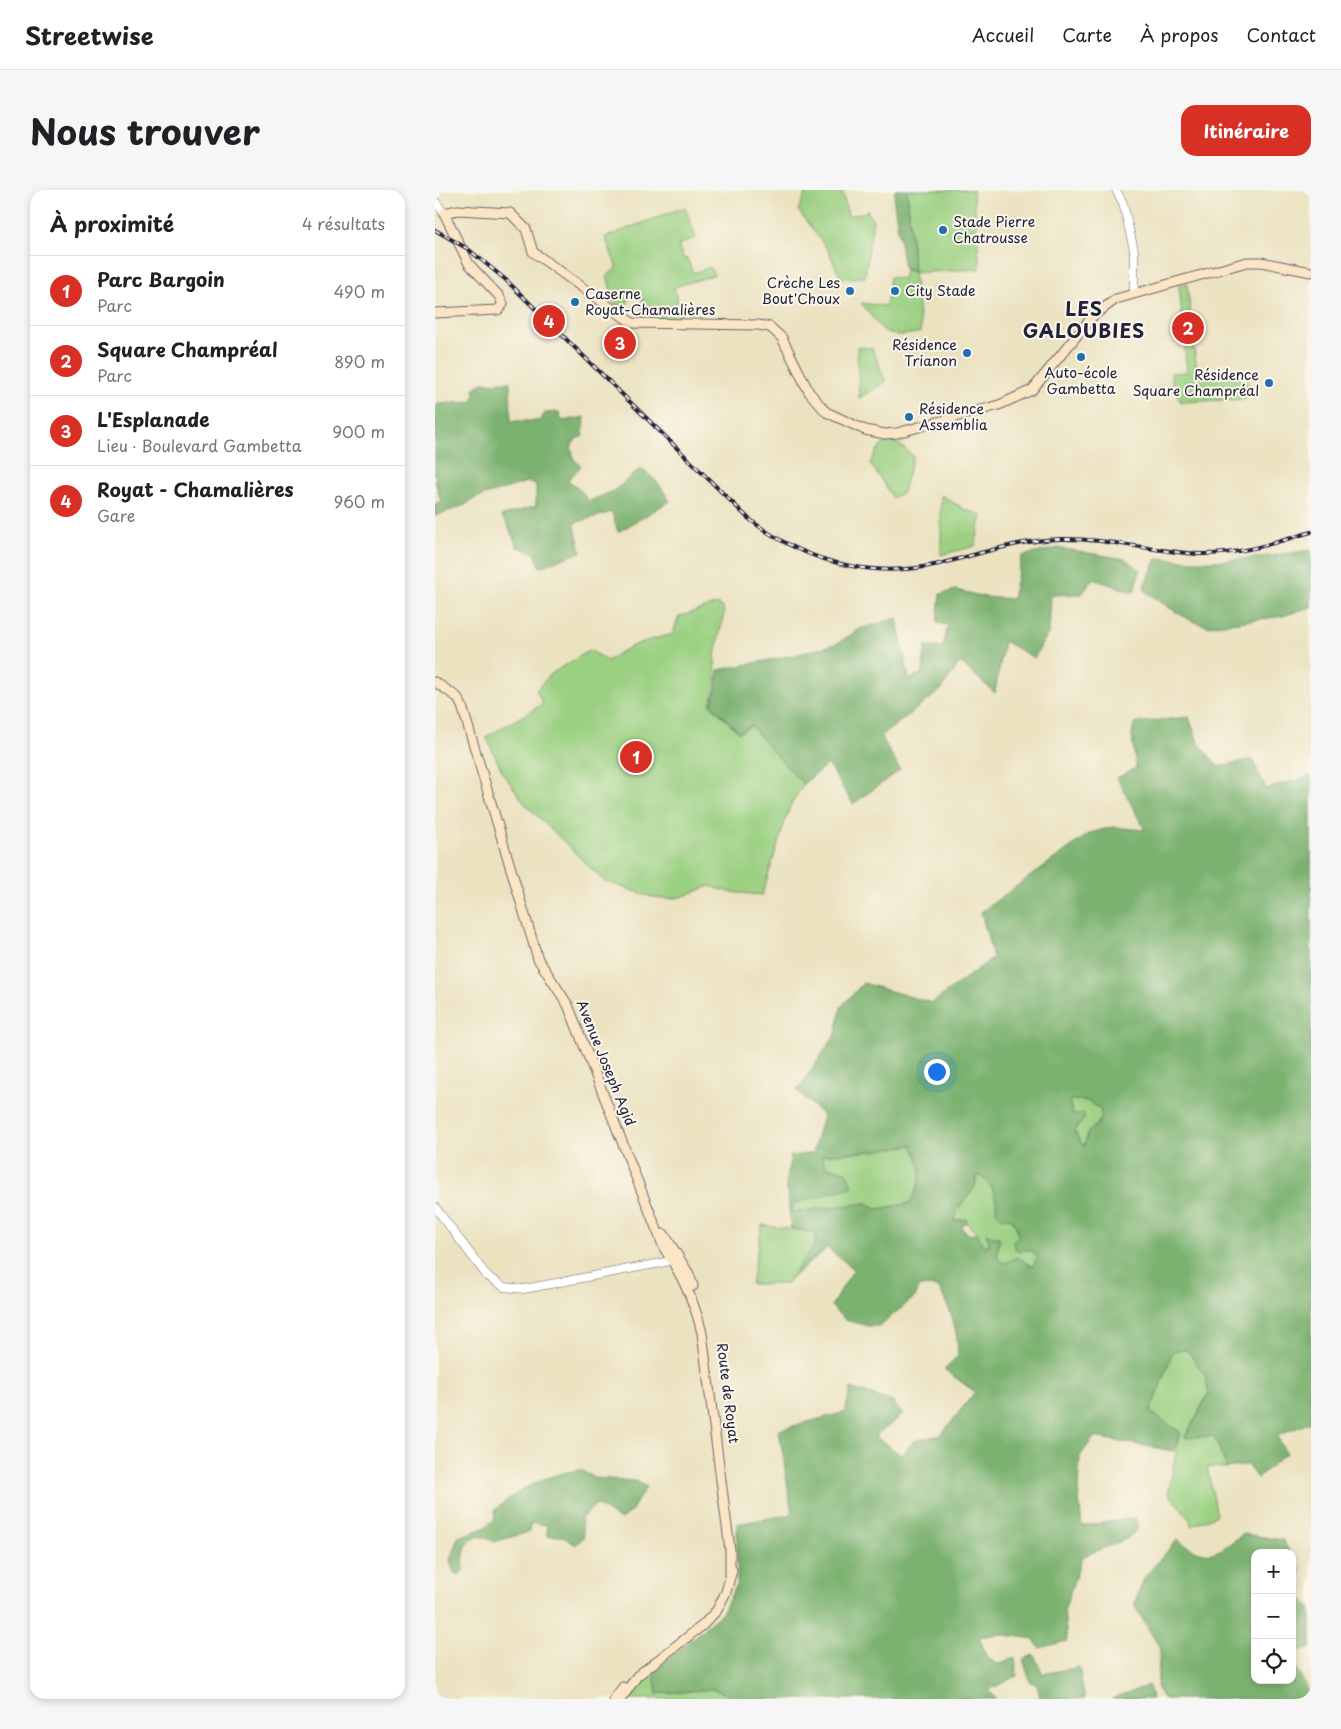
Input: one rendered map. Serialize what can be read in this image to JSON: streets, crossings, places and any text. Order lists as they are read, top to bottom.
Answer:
{
  "streets": {
    "main road": ["Avenue Joseph Agid", "Route de Royat"]
  },
  "crossings": [
    ["Avenue Joseph Agid", "Route de Royat"]
  ],
  "districts": ["LES GALOUBIES"],
  "places": [
    "Stade Pierre Chatrousse",
    "Crèche Les Bout'Choux",
    "City Stade",
    "Caserne Royat-Chamalières",
    "Résidence Trianon",
    "Auto-école Gambetta",
    "Résidence Square Champréal",
    "Résidence Assemblia"
  ],
  "page": {
    "header": "Streetwise",
    "nav": [
      "Accueil",
      "Carte",
      "À propos",
      "Contact"
    ],
    "title": "Nous trouver",
    "buttons": "Itinéraire",
    "heading": ["À proximité", "4 résultats"],
    "list": [
      {
        "mark": "1",
        "name": "Parc Bargoin",
        "note": "Parc",
        "value": "490 m"
      },
      {
        "mark": "2",
        "name": "Square Champréal",
        "note": "Parc",
        "value": "890 m"
      },
      {
        "mark": "3",
        "name": "L'Esplanade",
        "note": "Lieu · Boulevard Gambetta",
        "value": "900 m"
      },
      {
        "mark": "4",
        "name": "Royat - Chamalières",
        "note": "Gare",
        "value": "960 m"
      }
    ],
    "pins": [
      "4",
      "2",
      "3",
      "1"
    ],
    "map_buttons": ["+", "−"]
  }
}
